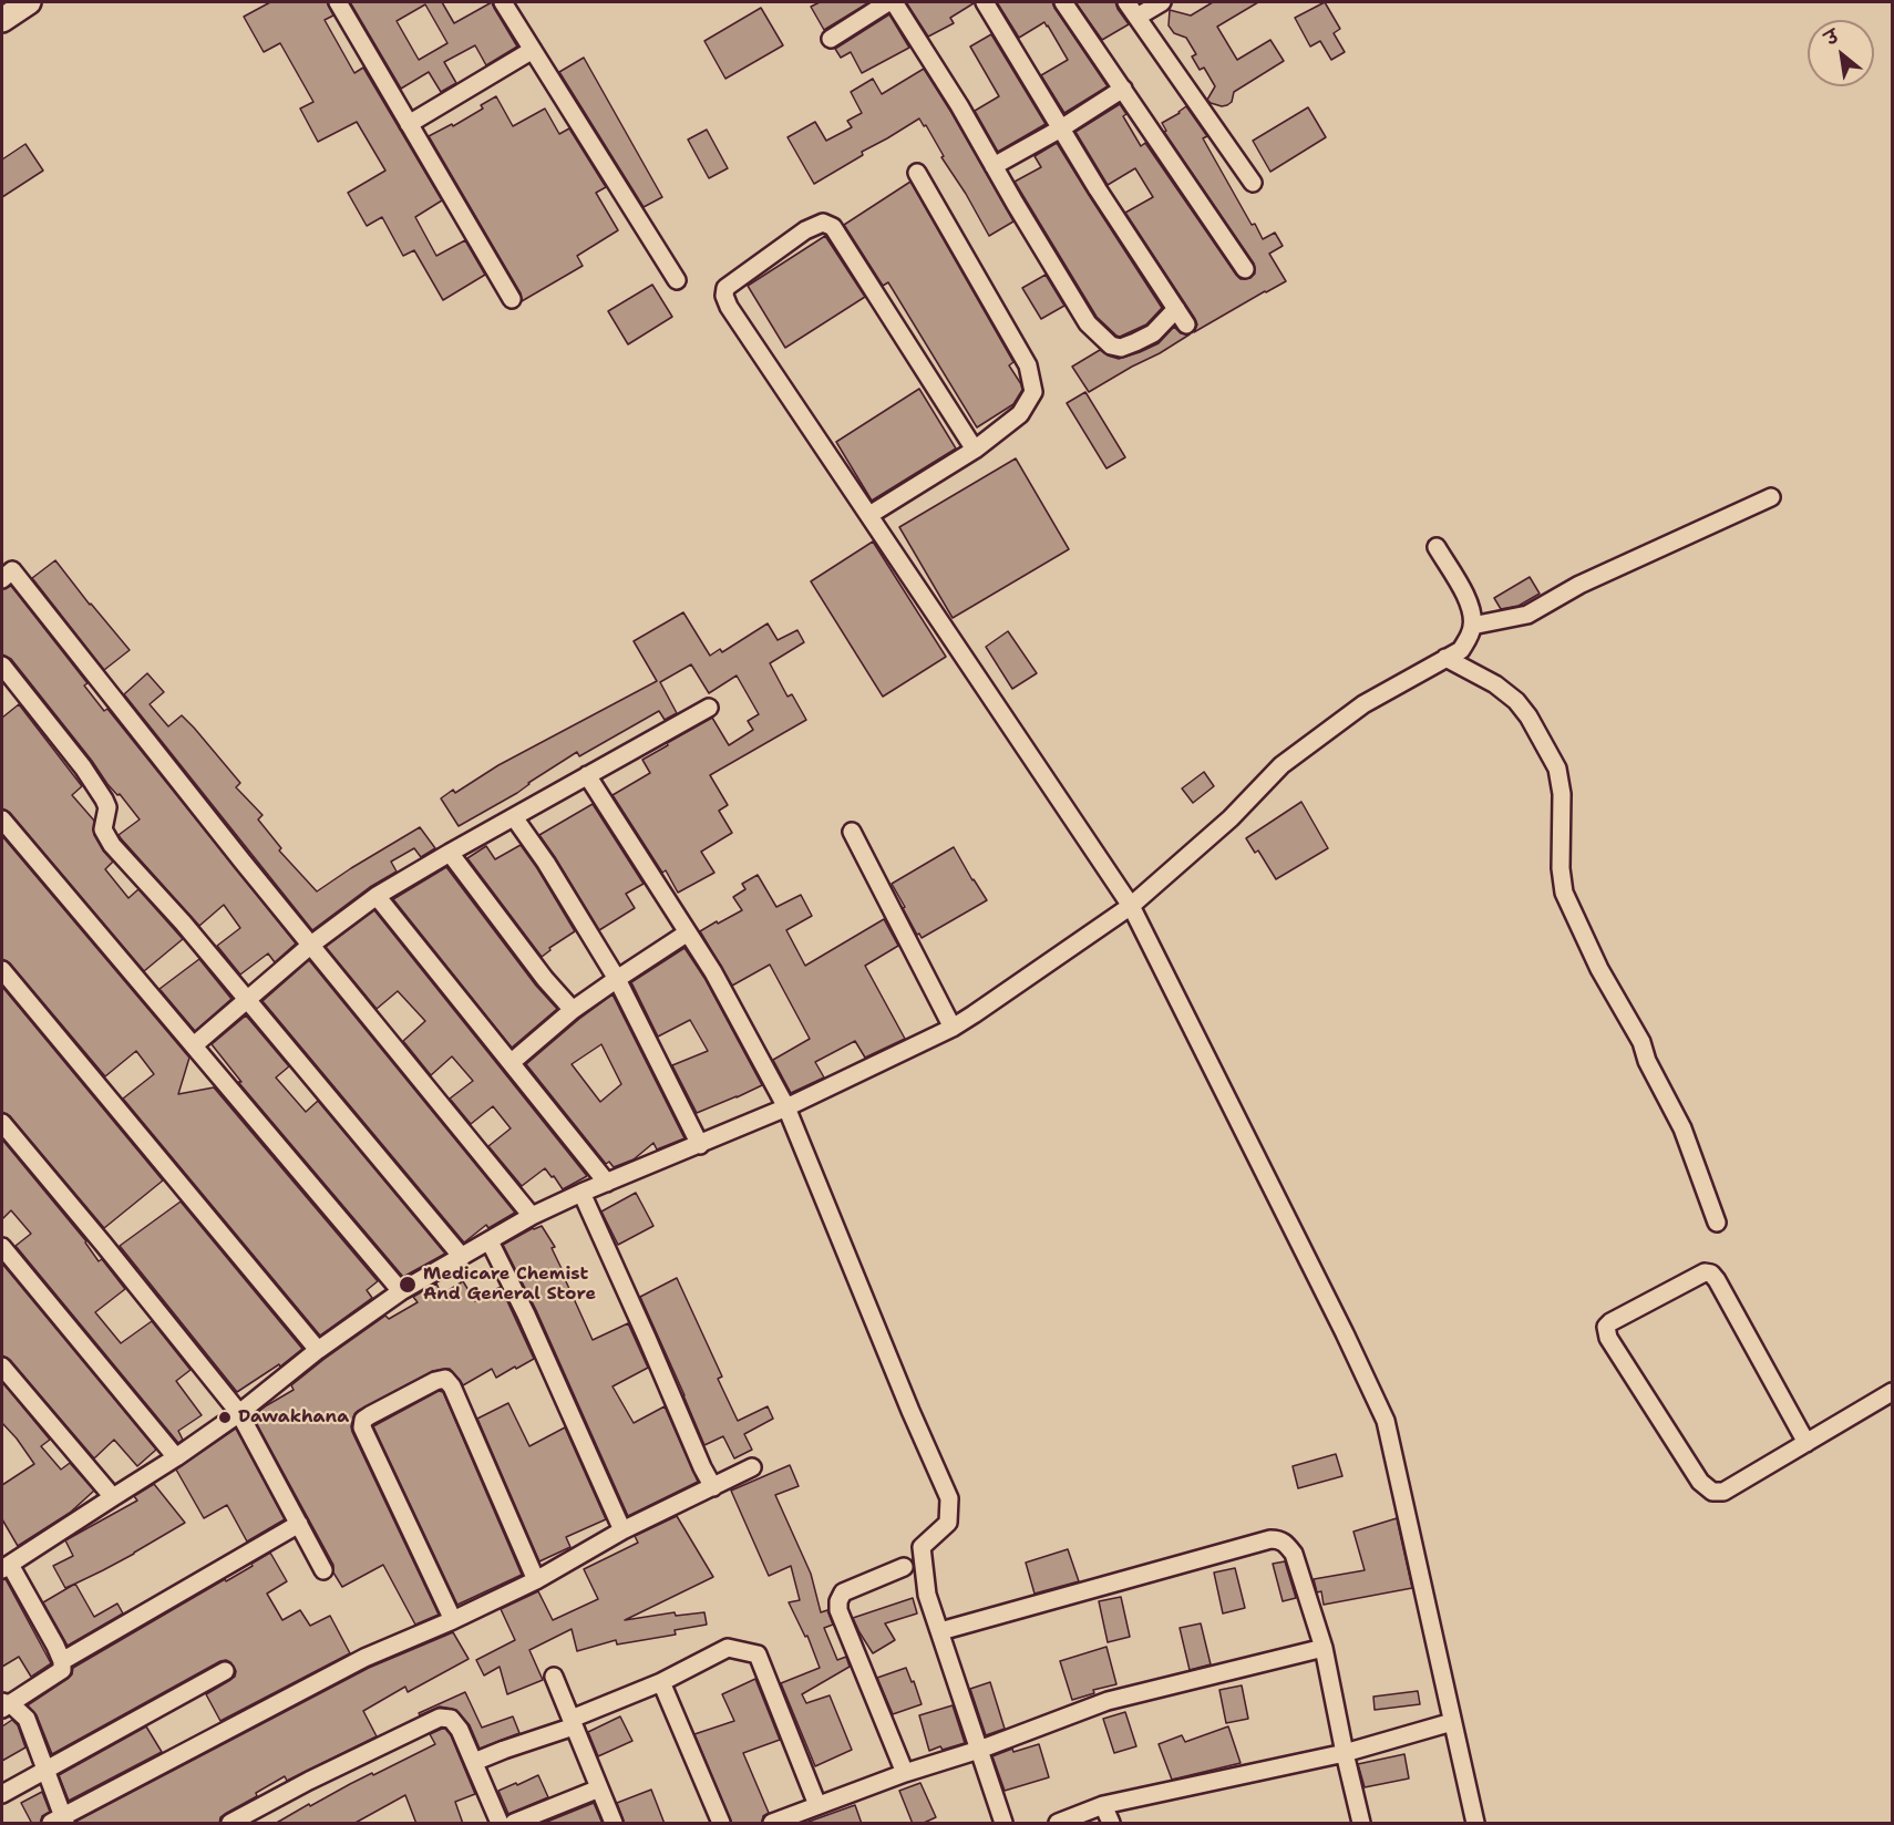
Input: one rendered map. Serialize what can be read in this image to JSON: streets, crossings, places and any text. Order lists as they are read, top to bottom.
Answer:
{
  "places": ["Medicare Chemist And General Store", "Dawakhana"],
  "north": "top left"
}
